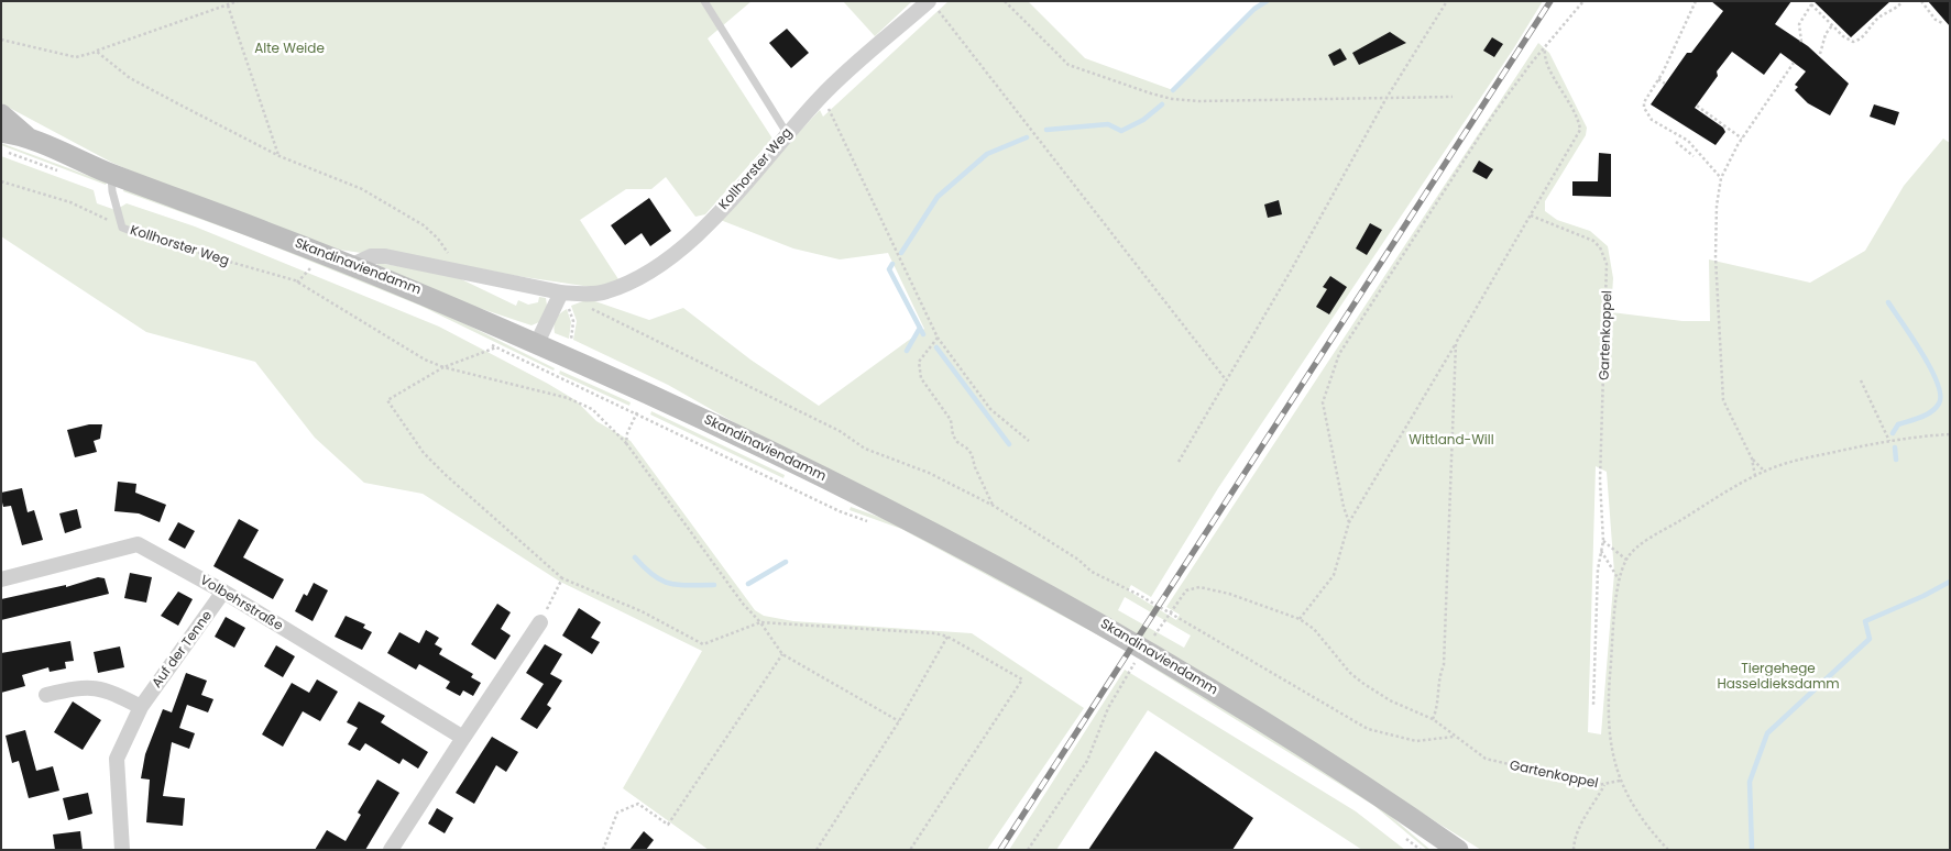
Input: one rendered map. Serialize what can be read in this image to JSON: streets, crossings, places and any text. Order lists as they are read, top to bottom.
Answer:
{
  "streets": {
    "main road": ["Skandinaviendamm"],
    "street": ["Kollhorster Weg", "Volbehrstraße", "Auf der Tenne"],
    "path": ["Gartenkoppel"]
  },
  "crossings": [
    ["Kollhorster Weg", "Skandinaviendamm"],
    ["Volbehrstraße", "Auf der Tenne"]
  ],
  "parks": ["Alte Weide", "Wittland-Will", "Tiergehege Hasseldieksdamm"]
}
